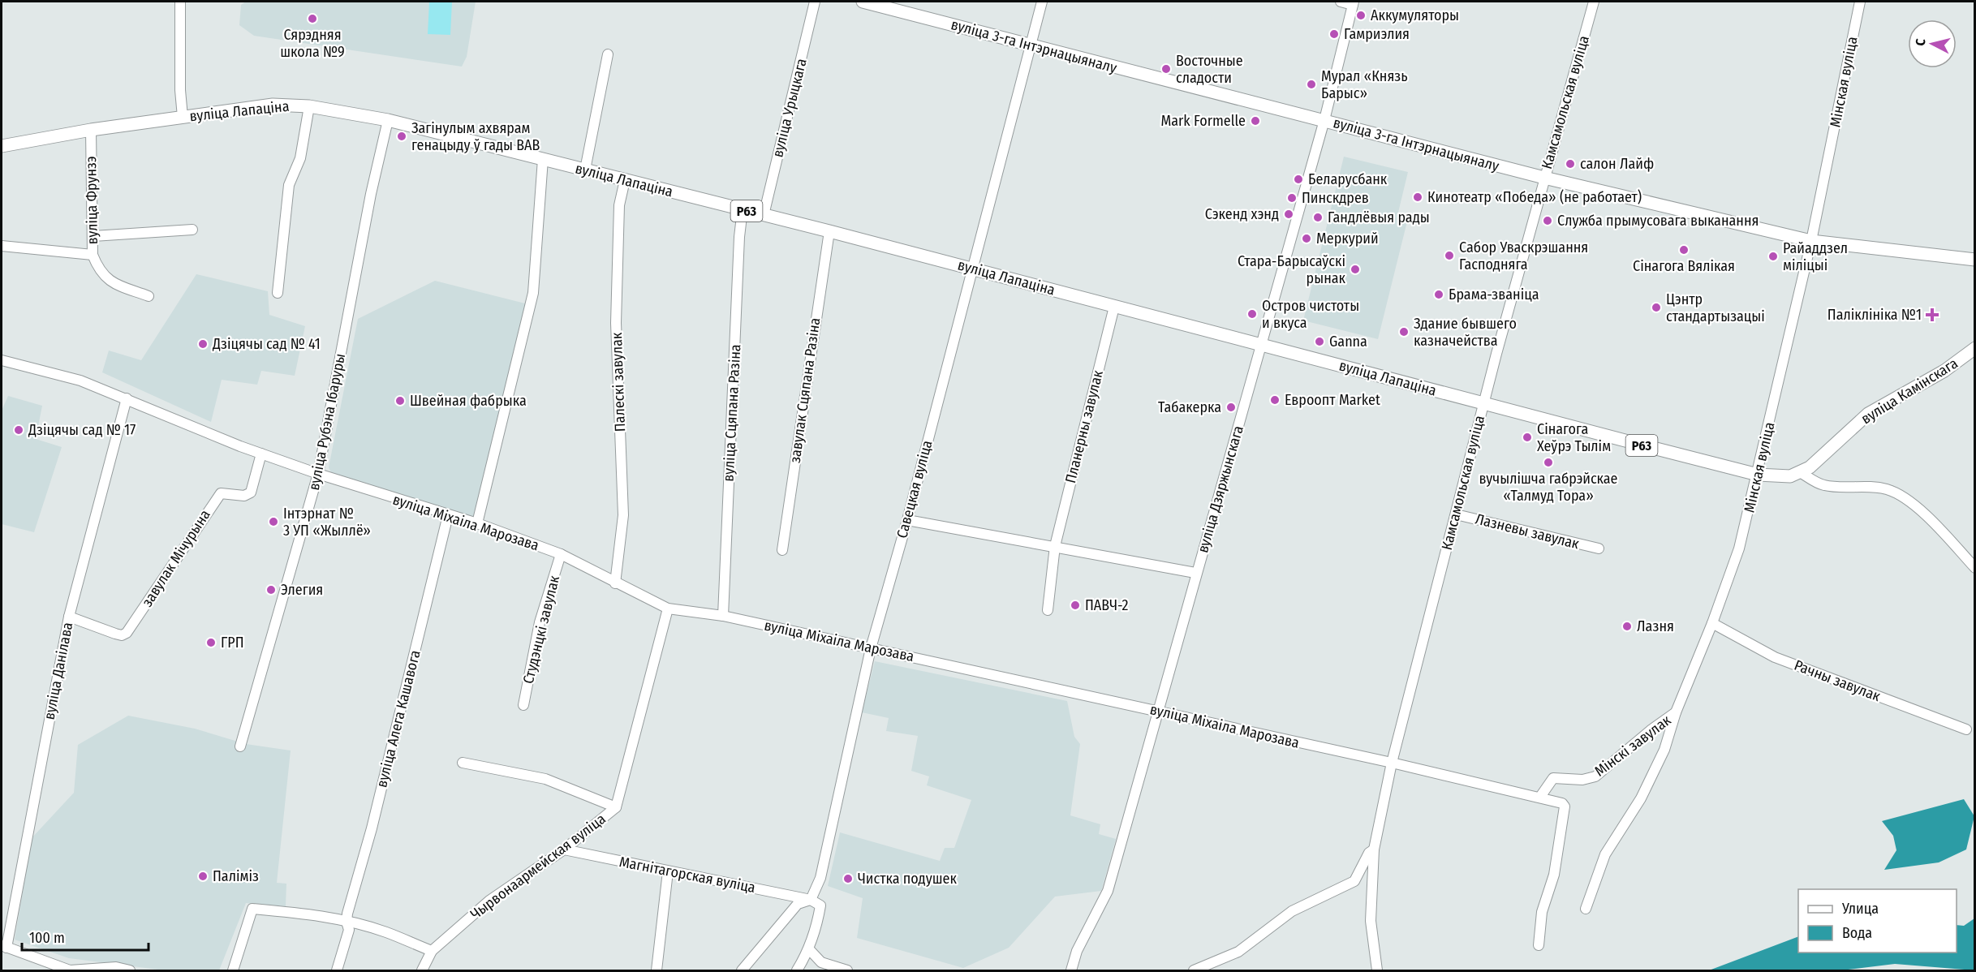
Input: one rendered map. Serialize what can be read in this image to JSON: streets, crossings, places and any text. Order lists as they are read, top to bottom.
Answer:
{
  "streets": {
    "main road": [
      "вуліца 3-га Інтэрнацыяналу",
      "вуліца Лапаціна",
      "Р63",
      "вуліца Камінскага"
    ],
    "street": [
      "Мінская вуліца",
      "Камсамольская вуліца",
      "вуліца Урыцкага",
      "вуліца Фрунзэ",
      "Палескі завулак",
      "завулак Сцяпана Разіна",
      "вуліца Сцяпана Разіна",
      "вуліца Рубэна Ібаруры",
      "Планерны завулак",
      "Савецкая вуліца",
      "вуліца Дзяржынскага",
      "вуліца Міхаіла Марозава",
      "Лазневы завулак",
      "завулак Мічурына",
      "Студэнцкі завулак",
      "вуліца Данілава",
      "Рачны завулак",
      "вуліца Алега Кашавога",
      "Мінскі завулак",
      "Чырвонаармейская вуліца",
      "Магнітагорская вуліца"
    ]
  },
  "crossings": [
    ["вуліца 3-га Інтэрнацыяналу", "Мінская вуліца"],
    ["вуліца 3-га Інтэрнацыяналу", "Камсамольская вуліца"],
    ["вуліца 3-га Інтэрнацыяналу", "Савецкая вуліца"],
    ["вуліца 3-га Інтэрнацыяналу", "вуліца Дзяржынскага"],
    ["Мінская вуліца", "вуліца Лапаціна"],
    ["Мінская вуліца", "Рачны завулак"],
    ["Мінская вуліца", "Мінскі завулак"],
    ["Камсамольская вуліца", "вуліца Лапаціна"],
    ["Камсамольская вуліца", "вуліца Міхаіла Марозава"],
    ["Камсамольская вуліца", "Лазневы завулак"],
    ["вуліца Урыцкага", "вуліца Лапаціна"],
    ["вуліца Лапаціна", "вуліца Фрунзэ"],
    ["вуліца Лапаціна", "Палескі завулак"],
    ["вуліца Лапаціна", "завулак Сцяпана Разіна"],
    ["вуліца Лапаціна", "вуліца Камінскага"],
    ["вуліца Лапаціна", "вуліца Сцяпана Разіна"],
    ["вуліца Лапаціна", "вуліца Рубэна Ібаруры"],
    ["вуліца Лапаціна", "Планерны завулак"],
    ["вуліца Лапаціна", "Савецкая вуліца"],
    ["вуліца Лапаціна", "вуліца Дзяржынскага"],
    ["Палескі завулак", "вуліца Міхаіла Марозава"],
    ["вуліца Сцяпана Разіна", "вуліца Міхаіла Марозава"],
    ["вуліца Рубэна Ібаруры", "вуліца Міхаіла Марозава"],
    ["Савецкая вуліца", "вуліца Міхаіла Марозава"],
    ["Савецкая вуліца", "Магнітагорская вуліца"],
    ["вуліца Дзяржынскага", "вуліца Міхаіла Марозава"],
    ["вуліца Міхаіла Марозава", "завулак Мічурына"],
    ["вуліца Міхаіла Марозава", "Студэнцкі завулак"],
    ["вуліца Міхаіла Марозава", "вуліца Данілава"],
    ["вуліца Міхаіла Марозава", "вуліца Алега Кашавога"],
    ["вуліца Міхаіла Марозава", "Мінскі завулак"],
    ["вуліца Міхаіла Марозава", "Чырвонаармейская вуліца"],
    ["завулак Мічурына", "вуліца Данілава"],
    ["Чырвонаармейская вуліца", "Магнітагорская вуліца"]
  ],
  "places": {
    "other": [
      "Аккумуляторы",
      "Сярэдняя школа №9",
      "Гамриэлия",
      "Восточные сладости",
      "Мурал «Князь Барыс»",
      "Mark Formelle",
      "Загінулым ахвярам генацыду ў гады ВАВ",
      "салон Лайф",
      "Беларусбанк",
      "Кинотеатр «Победа» (не работает)",
      "Пинскдрев",
      "Сэкенд хэнд",
      "Гандлёвыя рады",
      "Служба прымусовага выканання",
      "Меркурий",
      "Сінагога Вялікая",
      "Сабор Уваскрэшання Гасподняга",
      "Райаддзел міліцыі",
      "Стара-Барысаўскі рынак",
      "Брама-званіца",
      "Цэнтр стандартызацыі",
      "Остров чистоты и вкуса",
      "Здание бывшего казначейства",
      "Ganna",
      "Дзіцячы сад № 41",
      "Евроопт Market",
      "Швейная фабрыка",
      "Табакерка",
      "Дзіцячы сад № 17",
      "Сінагога Хеўрэ Тылім",
      "вучылішча габрэйскае «Талмуд Тора»",
      "Інтэрнат № 3 УП «Жыллё»",
      "Элегия",
      "ПАВЧ-2",
      "Лазня",
      "ГРП",
      "Паліміз",
      "Чистка подушек"
    ],
    "health": ["Паліклініка №1"]
  },
  "legend": ["Улица", "Вода"],
  "scale_bar": "100 m",
  "north": "left"
}
